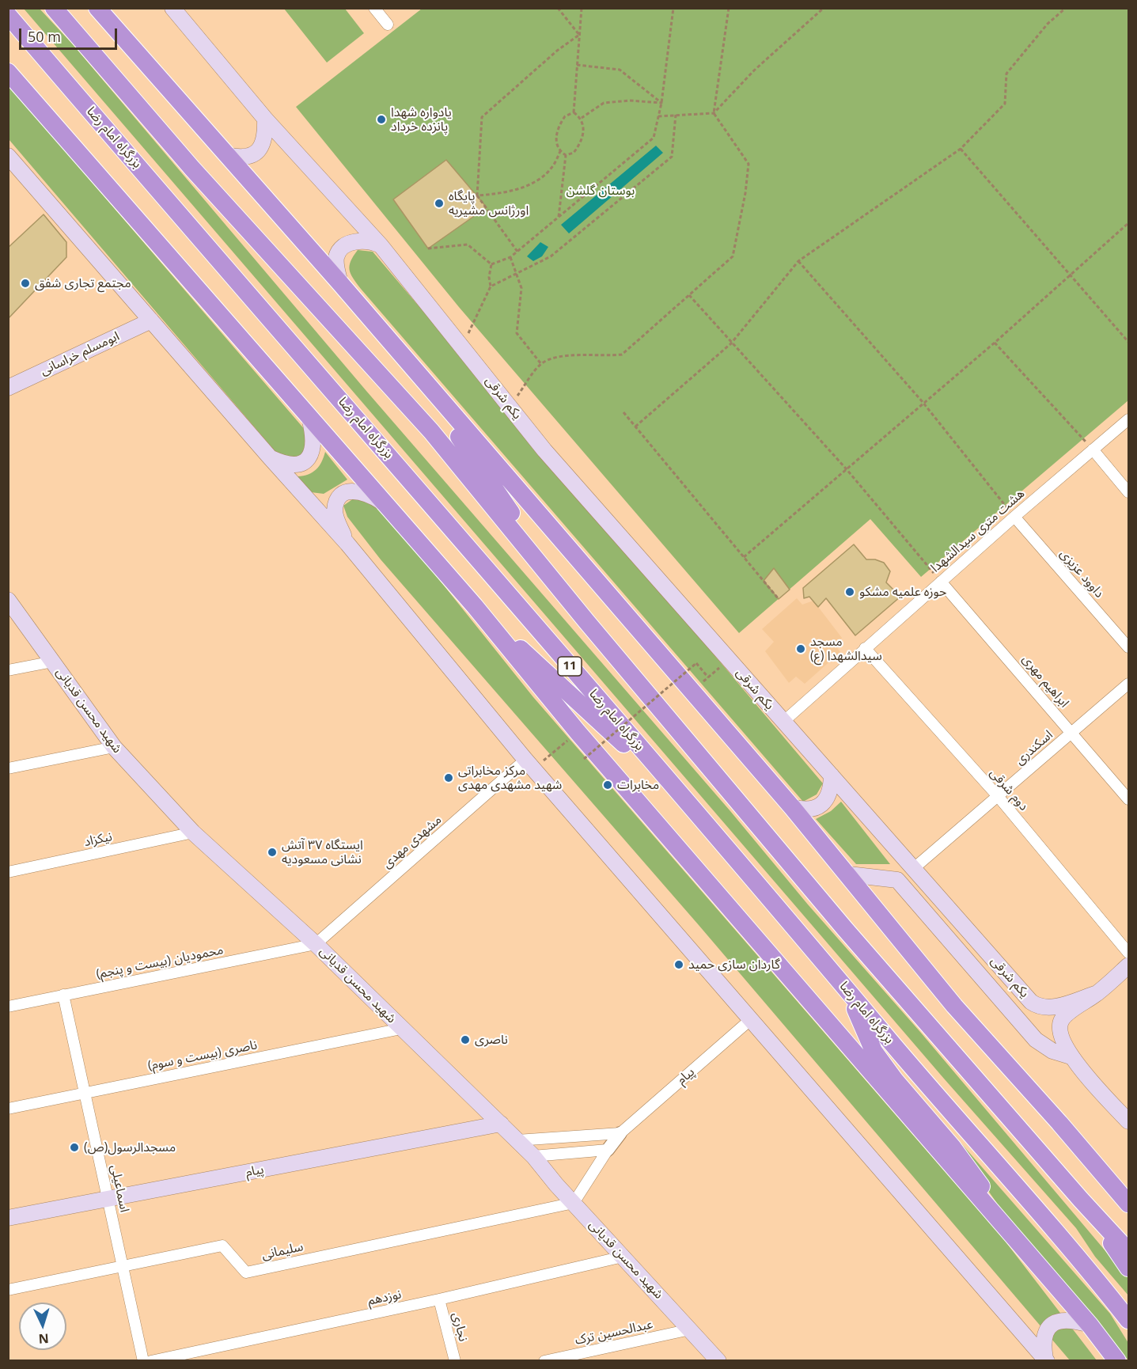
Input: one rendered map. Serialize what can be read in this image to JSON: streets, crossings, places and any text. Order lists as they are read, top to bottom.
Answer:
{
  "streets": {
    "highway": ["بزرگراه امام رضا", "11"],
    "main road": [
      "ابومسلم خراسانی",
      "یکم شرقی",
      "شهید محسن قدیانی",
      "پیام"
    ],
    "street": [
      "هشت متری سیدالشهدا",
      "داوود عزیزی",
      "ابراهیم مهری",
      "اسکندری",
      "دوم شرقی",
      "نیکزاد",
      "مشهدی مهدی",
      "محمودیان (بیست و پنجم)",
      "ناصری (بیست و سوم)",
      "اسماعیلی",
      "سلیمانی",
      "نوزدهم",
      "نجاری",
      "عبدالحسین ترک"
    ]
  },
  "crossings": [
    ["یکم شرقی", "هشت متری سیدالشهدا"],
    ["یکم شرقی", "اسکندری"],
    ["هشت متری سیدالشهدا", "داوود عزیزی"],
    ["هشت متری سیدالشهدا", "ابراهیم مهری"],
    ["هشت متری سیدالشهدا", "دوم شرقی"],
    ["ابراهیم مهری", "اسکندری"],
    ["شهید محسن قدیانی", "نیکزاد"],
    ["شهید محسن قدیانی", "مشهدی مهدی"],
    ["شهید محسن قدیانی", "محمودیان (بیست و پنجم)"],
    ["شهید محسن قدیانی", "ناصری (بیست و سوم)"],
    ["شهید محسن قدیانی", "پیام"],
    ["شهید محسن قدیانی", "سلیمانی"],
    ["شهید محسن قدیانی", "نوزدهم"],
    ["شهید محسن قدیانی", "عبدالحسین ترک"],
    ["اسکندری", "دوم شرقی"],
    ["مشهدی مهدی", "محمودیان (بیست و پنجم)"],
    ["محمودیان (بیست و پنجم)", "اسماعیلی"],
    ["ناصری (بیست و سوم)", "اسماعیلی"],
    ["پیام", "اسماعیلی"],
    ["پیام", "سلیمانی"],
    ["اسماعیلی", "سلیمانی"],
    ["نوزدهم", "نجاری"]
  ],
  "parks": ["بوستان گلشن"],
  "places": [
    "یادواره شهدا پانزده خرداد",
    "پایگاه اورژانس مشیریه",
    "مجتمع تجاری شفق",
    "حوزه علمیه مشکو",
    "مسجد سیدالشهدا (ع)",
    "مرکز مخابراتی شهید مشهدی مهدی",
    "مخابرات",
    "ایستگاه ۳۷ آتش نشانی مسعودیه",
    "گاردان سازی حمید",
    "ناصری",
    "مسجدالرسول(ص)"
  ],
  "scale_bar": "50 m",
  "north": "bottom"
}
